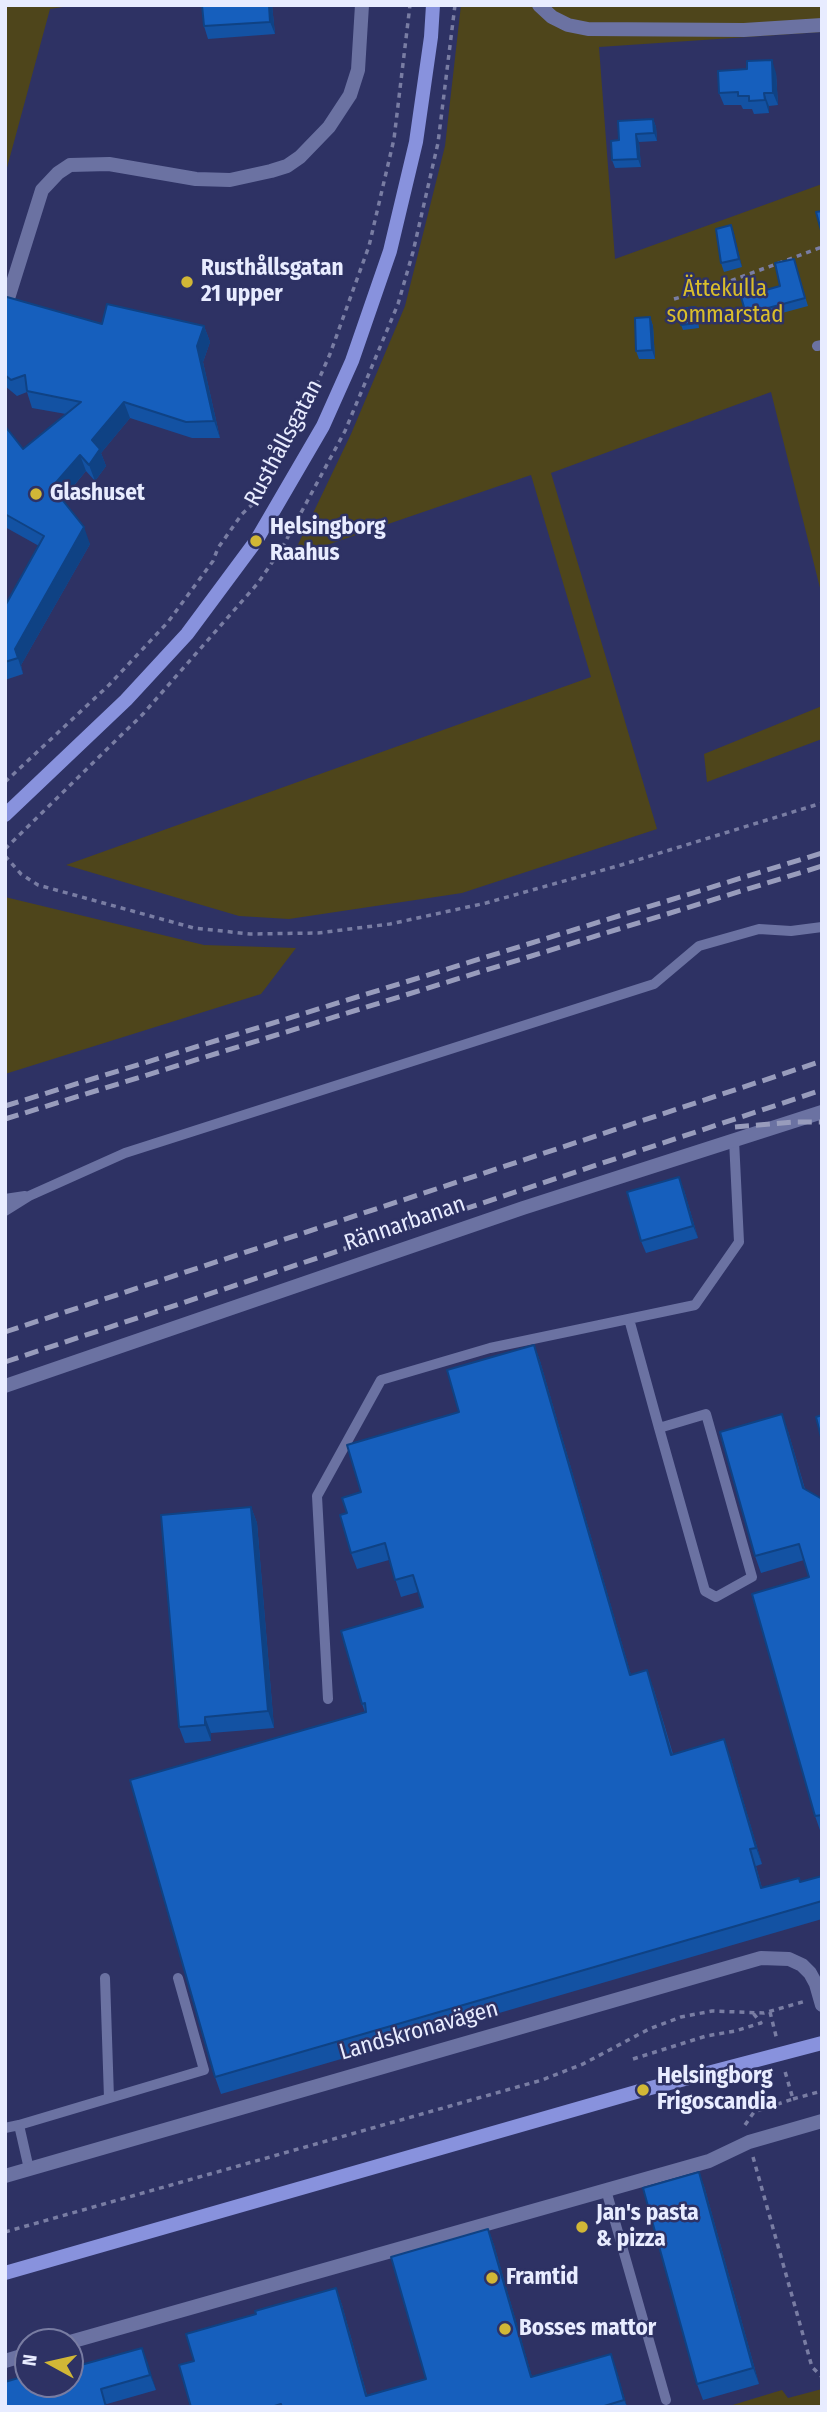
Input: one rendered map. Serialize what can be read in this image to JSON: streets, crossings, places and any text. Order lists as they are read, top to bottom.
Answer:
{
  "streets": {
    "main road": ["Rusthållsgatan"],
    "street": ["Rännarbanan", "Landskronavägen"]
  },
  "parks": ["Ättekulla sommarstad"],
  "places": [
    "Rusthållsgatan 21 upper",
    "Glashuset",
    "Helsingborg Raahus",
    "Helsingborg Frigoscandia",
    "Jan's pasta & pizza",
    "Framtid",
    "Bosses mattor"
  ],
  "north": "left"
}
